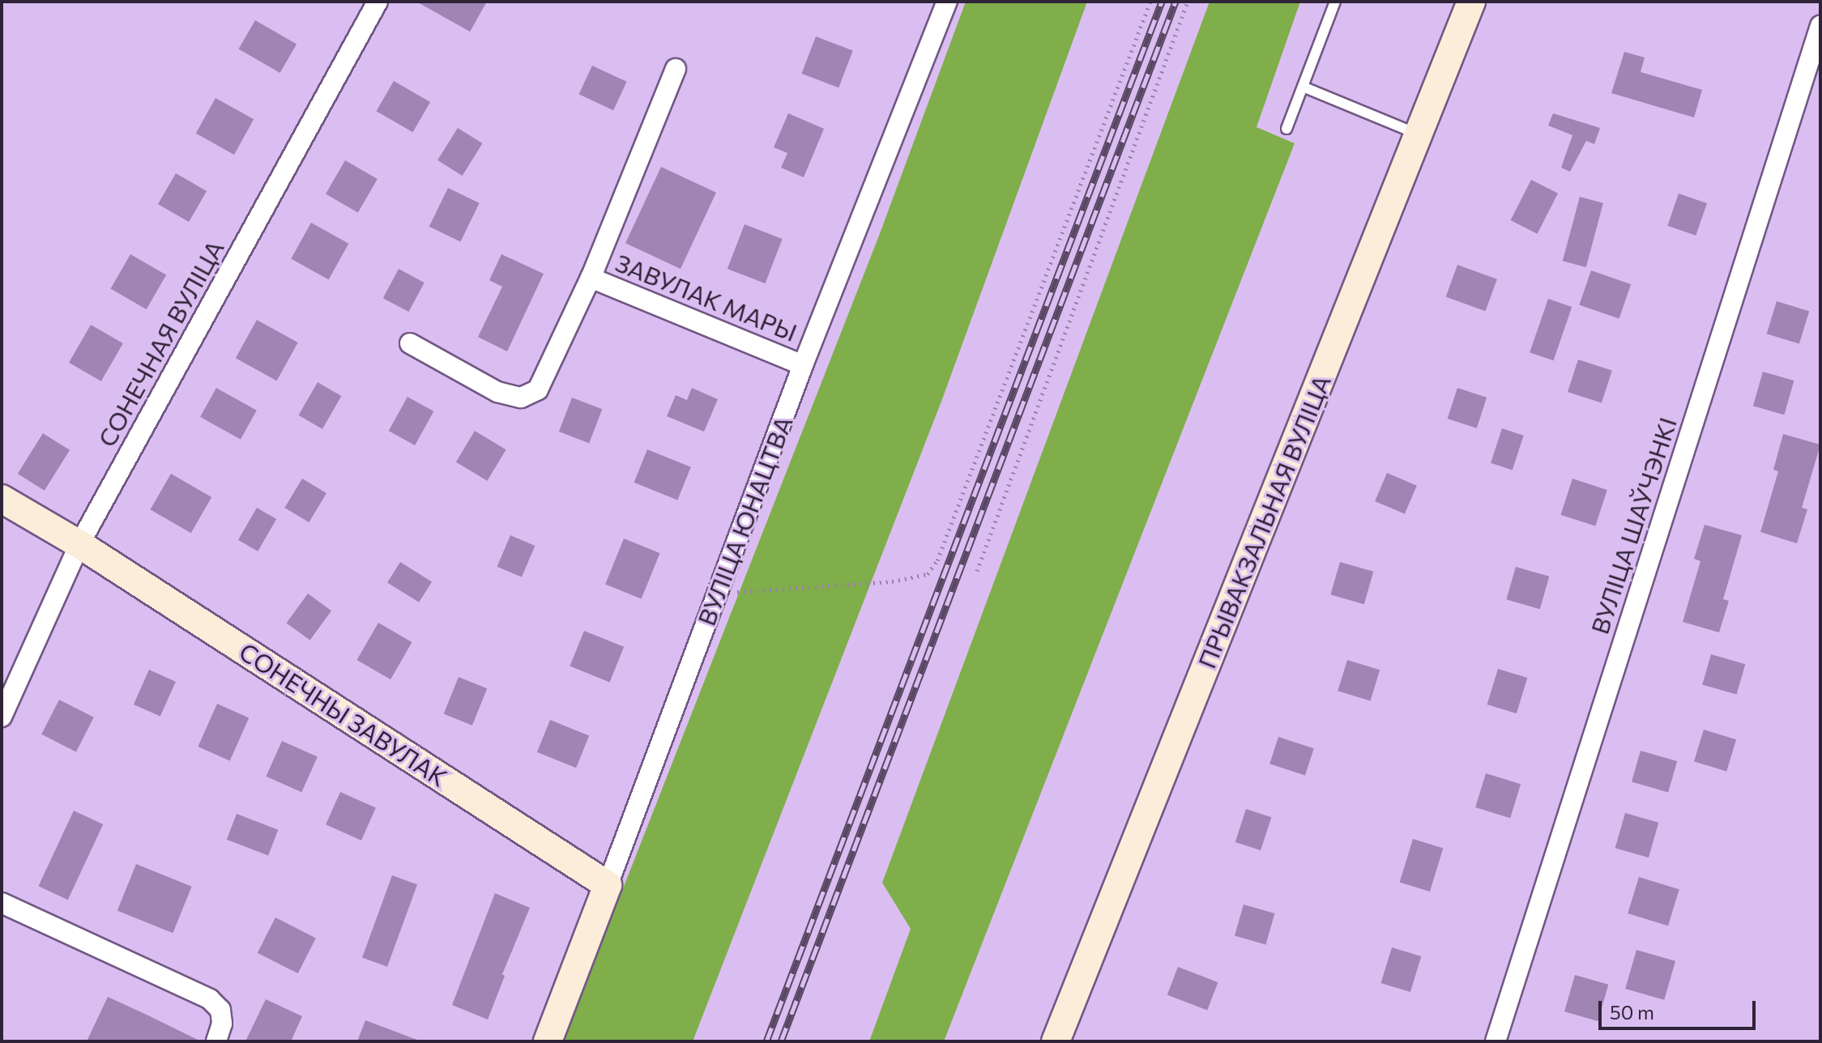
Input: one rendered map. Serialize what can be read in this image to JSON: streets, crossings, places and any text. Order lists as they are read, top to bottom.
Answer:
{
  "streets": {
    "street": [
      "ЗАВУЛАК МАРЫ",
      "СОНЕЧНАЯ ВУЛІЦА",
      "ВУЛІЦА ЮНАЦТВА",
      "ПРЫВАКЗАЛЬНАЯ ВУЛІЦА",
      "ВУЛІЦА ШАЎЧЭНКІ",
      "СОНЕЧНЫ ЗАВУЛАК"
    ]
  },
  "crossings": [
    ["ЗАВУЛАК МАРЫ", "ВУЛІЦА ЮНАЦТВА"],
    ["СОНЕЧНАЯ ВУЛІЦА", "СОНЕЧНЫ ЗАВУЛАК"],
    ["ВУЛІЦА ЮНАЦТВА", "СОНЕЧНЫ ЗАВУЛАК"]
  ],
  "scale_bar": "50 m"
}
